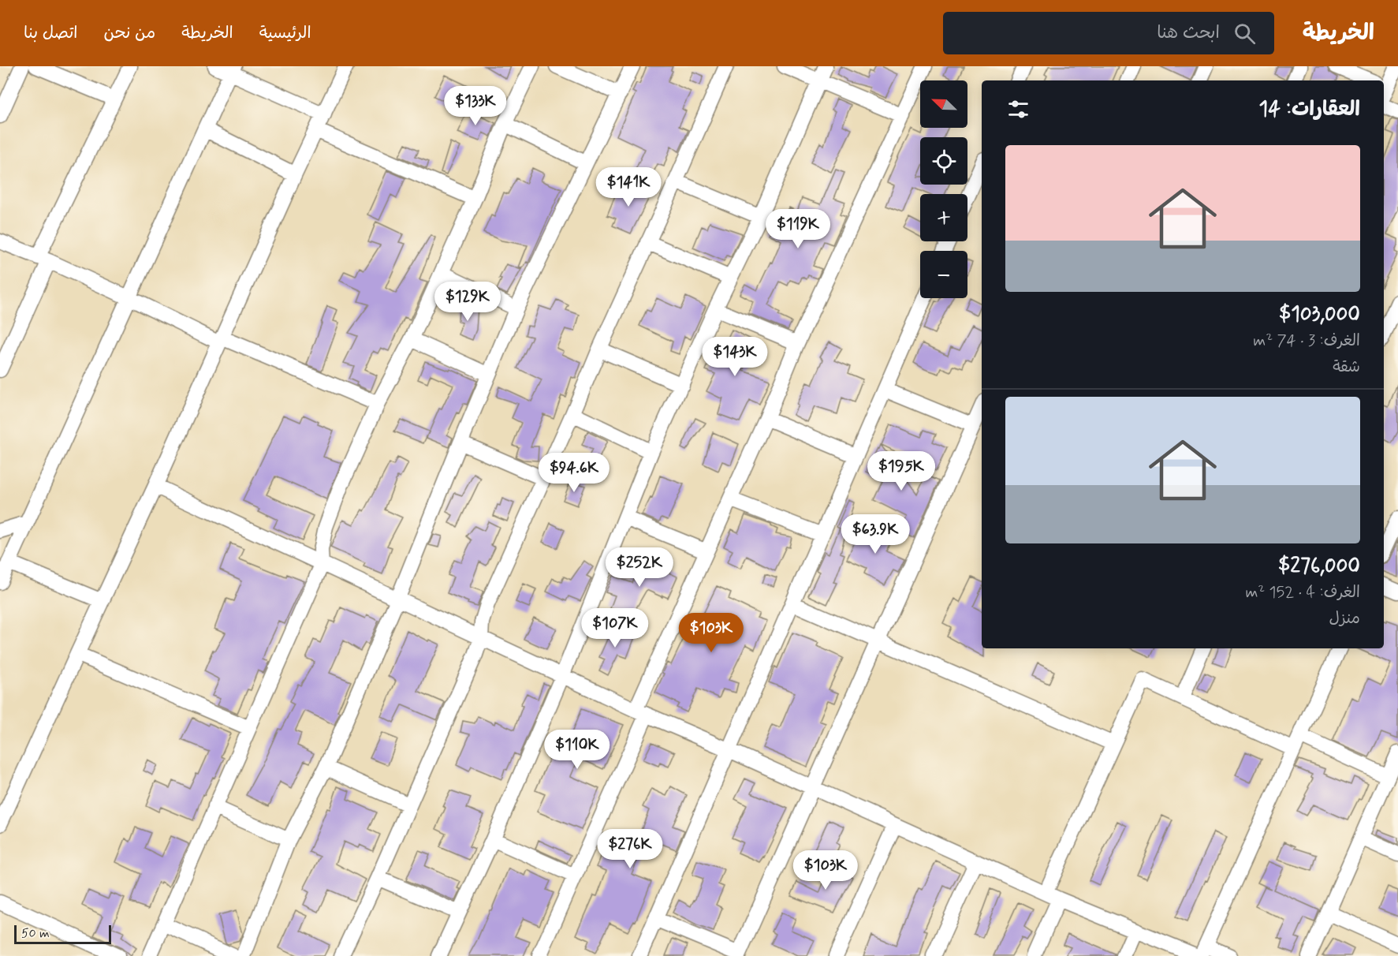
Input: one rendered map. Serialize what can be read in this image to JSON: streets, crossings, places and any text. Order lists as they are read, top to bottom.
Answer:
{
  "scale_bar": "50 m",
  "north": "top left",
  "page": {
    "header": "الخريطة",
    "search": "ابحث هنا",
    "nav": [
      "الرئيسية",
      "الخريطة",
      "من نحن",
      "اتصل بنا"
    ],
    "map_buttons": ["+", "−"],
    "heading": "العقارات: 14",
    "price": [
      "$133K",
      "$141K",
      "$119K",
      "$129K",
      "$143K",
      "$195K",
      "$94.6K",
      "$63.9K",
      "$252K",
      "$107K",
      "$103K",
      "$110K",
      "$276K",
      "$103K"
    ],
    "list": [
      {
        "name": "$103,000",
        "note": "الغرف: 3 · 74 m² · شقة"
      },
      {
        "name": "$276,000",
        "note": "الغرف: 4 · 152 m² · منزل"
      }
    ],
    "scale": "50 m"
  }
}
